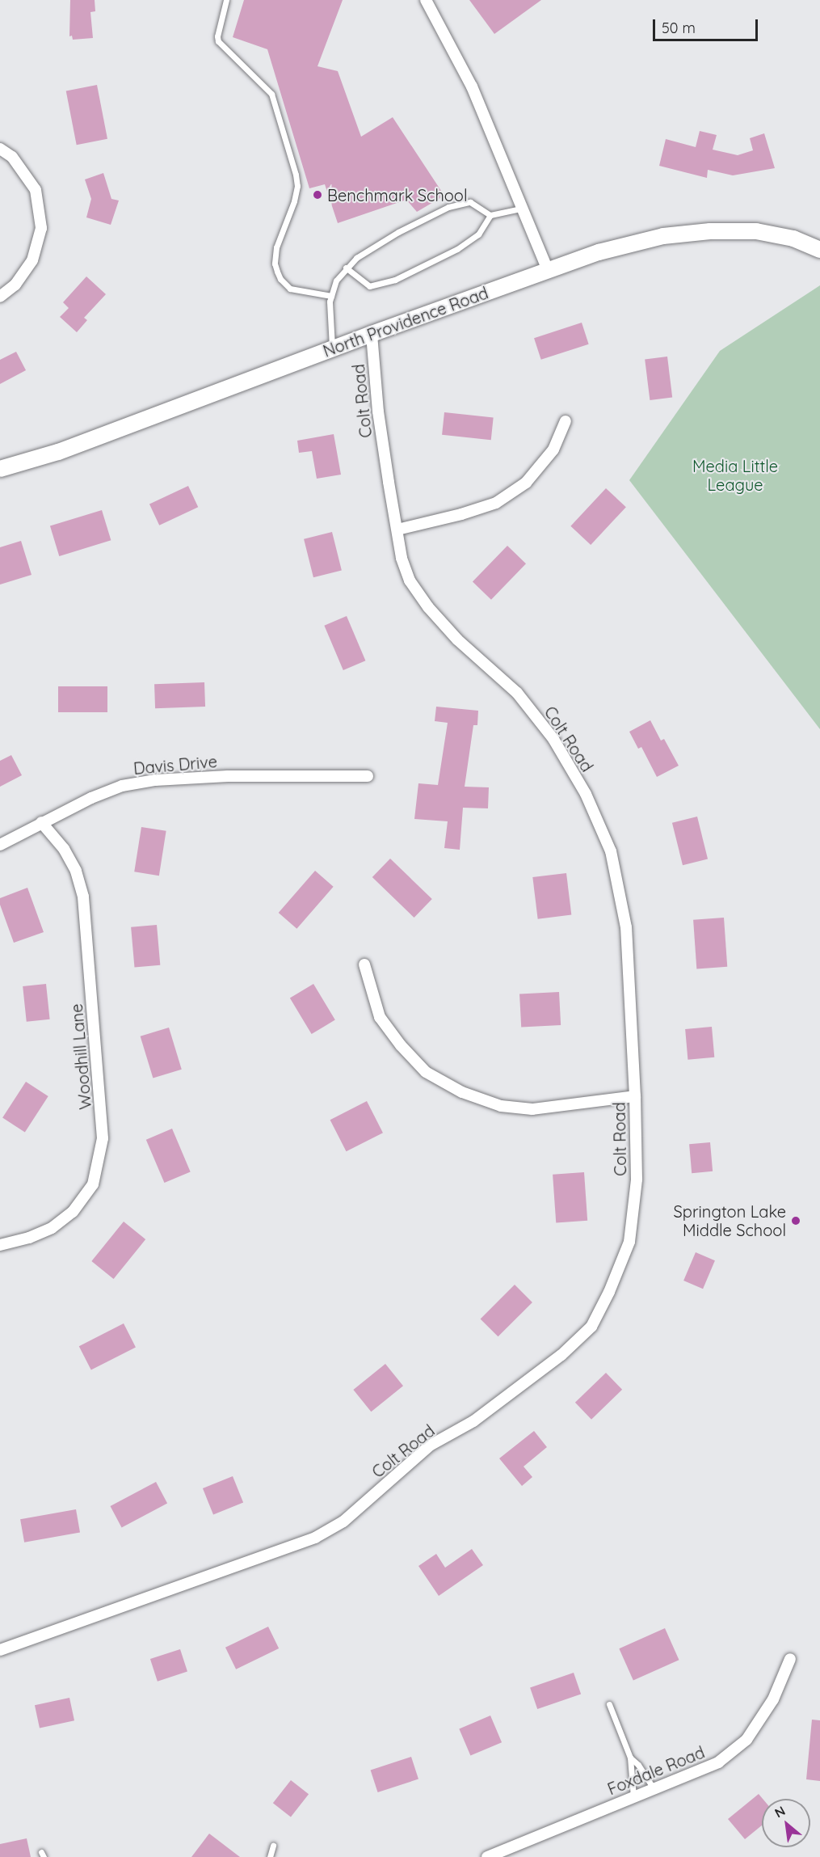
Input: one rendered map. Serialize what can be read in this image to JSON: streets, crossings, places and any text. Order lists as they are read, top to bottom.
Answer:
{
  "streets": {
    "main road": ["North Providence Road"],
    "street": [
      "Colt Road",
      "Davis Drive",
      "Woodhill Lane",
      "Foxdale Road"
    ]
  },
  "crossings": [
    ["North Providence Road", "Colt Road"],
    ["Davis Drive", "Woodhill Lane"]
  ],
  "parks": ["Media Little League"],
  "places": ["Benchmark School", "Springton Lake Middle School"],
  "scale_bar": "50 m",
  "north": "top left"
}
